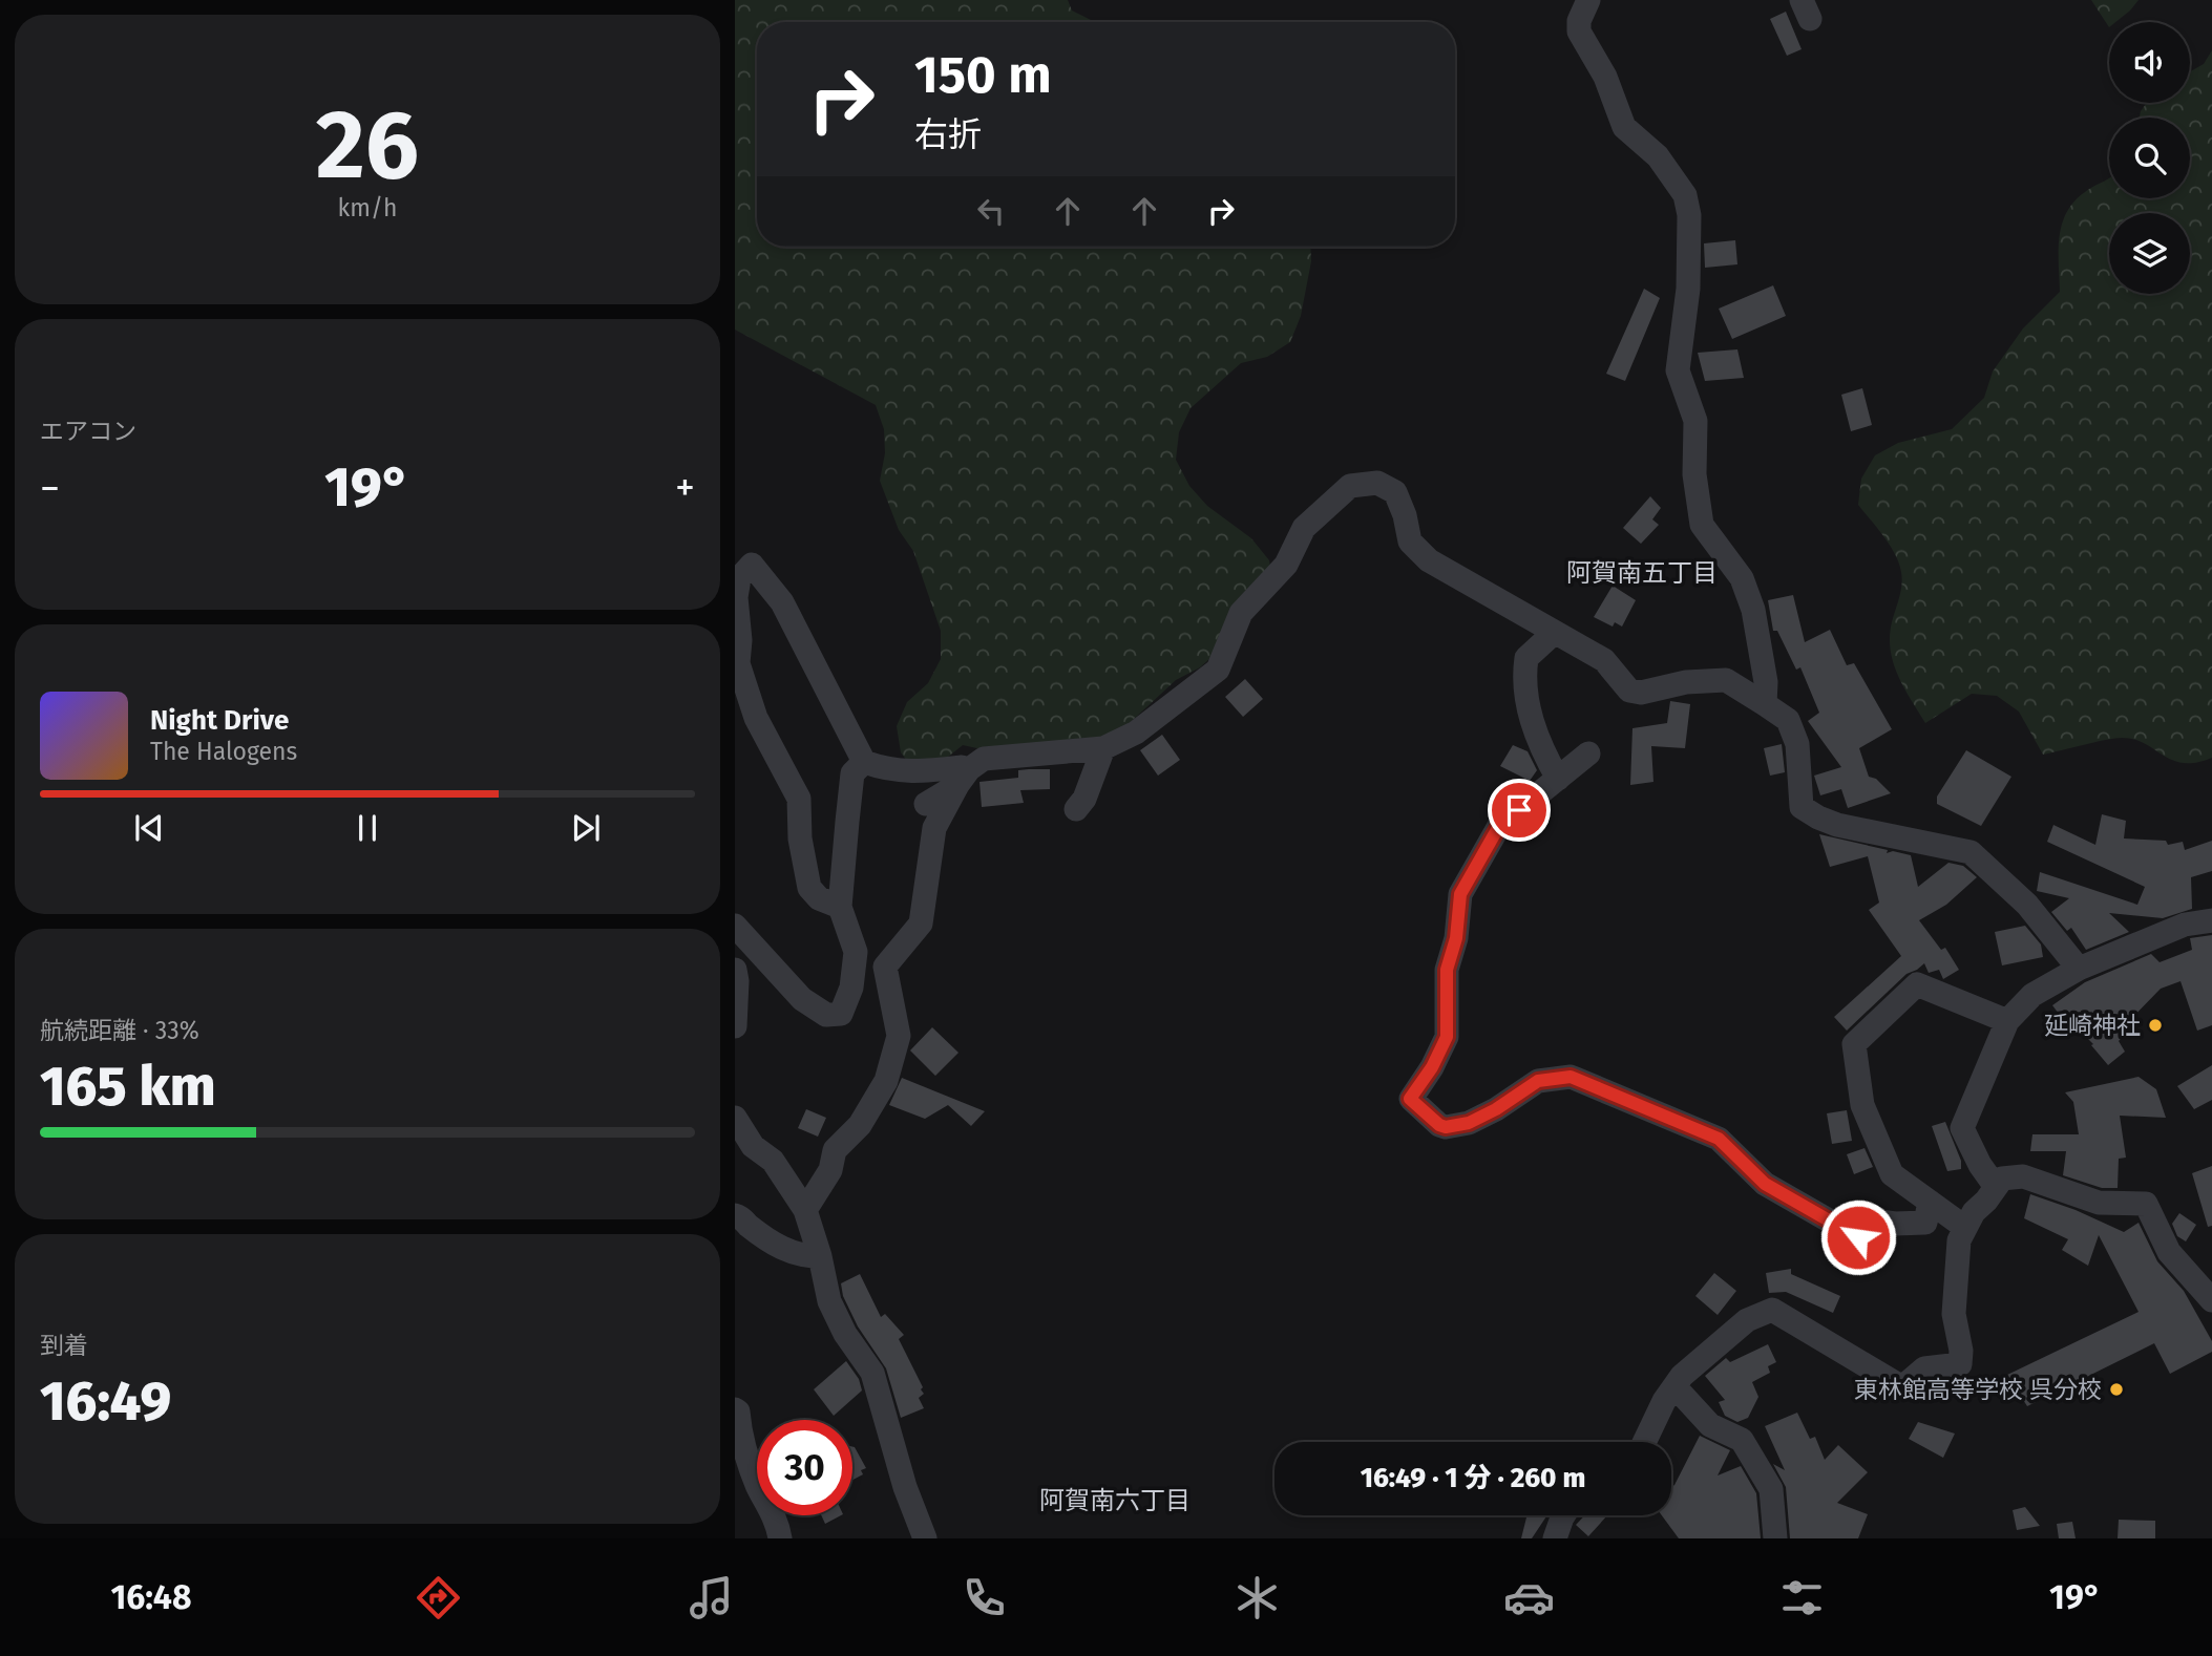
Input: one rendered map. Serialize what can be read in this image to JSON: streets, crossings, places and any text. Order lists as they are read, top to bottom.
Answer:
{
  "districts": ["阿賀南五丁目", "阿賀南六丁目"],
  "places": ["延崎神社", "東林館高等学校 呉分校"],
  "page": {
    "tile": [
      ["26", "km/h"],
      "エアコン",
      ["航続距離 · 33%", "165 km"],
      ["到着", "16:49"]
    ],
    "turn": ["150 m", "右折"],
    "heat": ["−", "19°", "+"],
    "song": ["Night Drive", "The Halogens"],
    "limit": "30",
    "trip": "16:49 · 1 分 · 260 m",
    "tabs": ["16:48", "19°"]
  }
}
